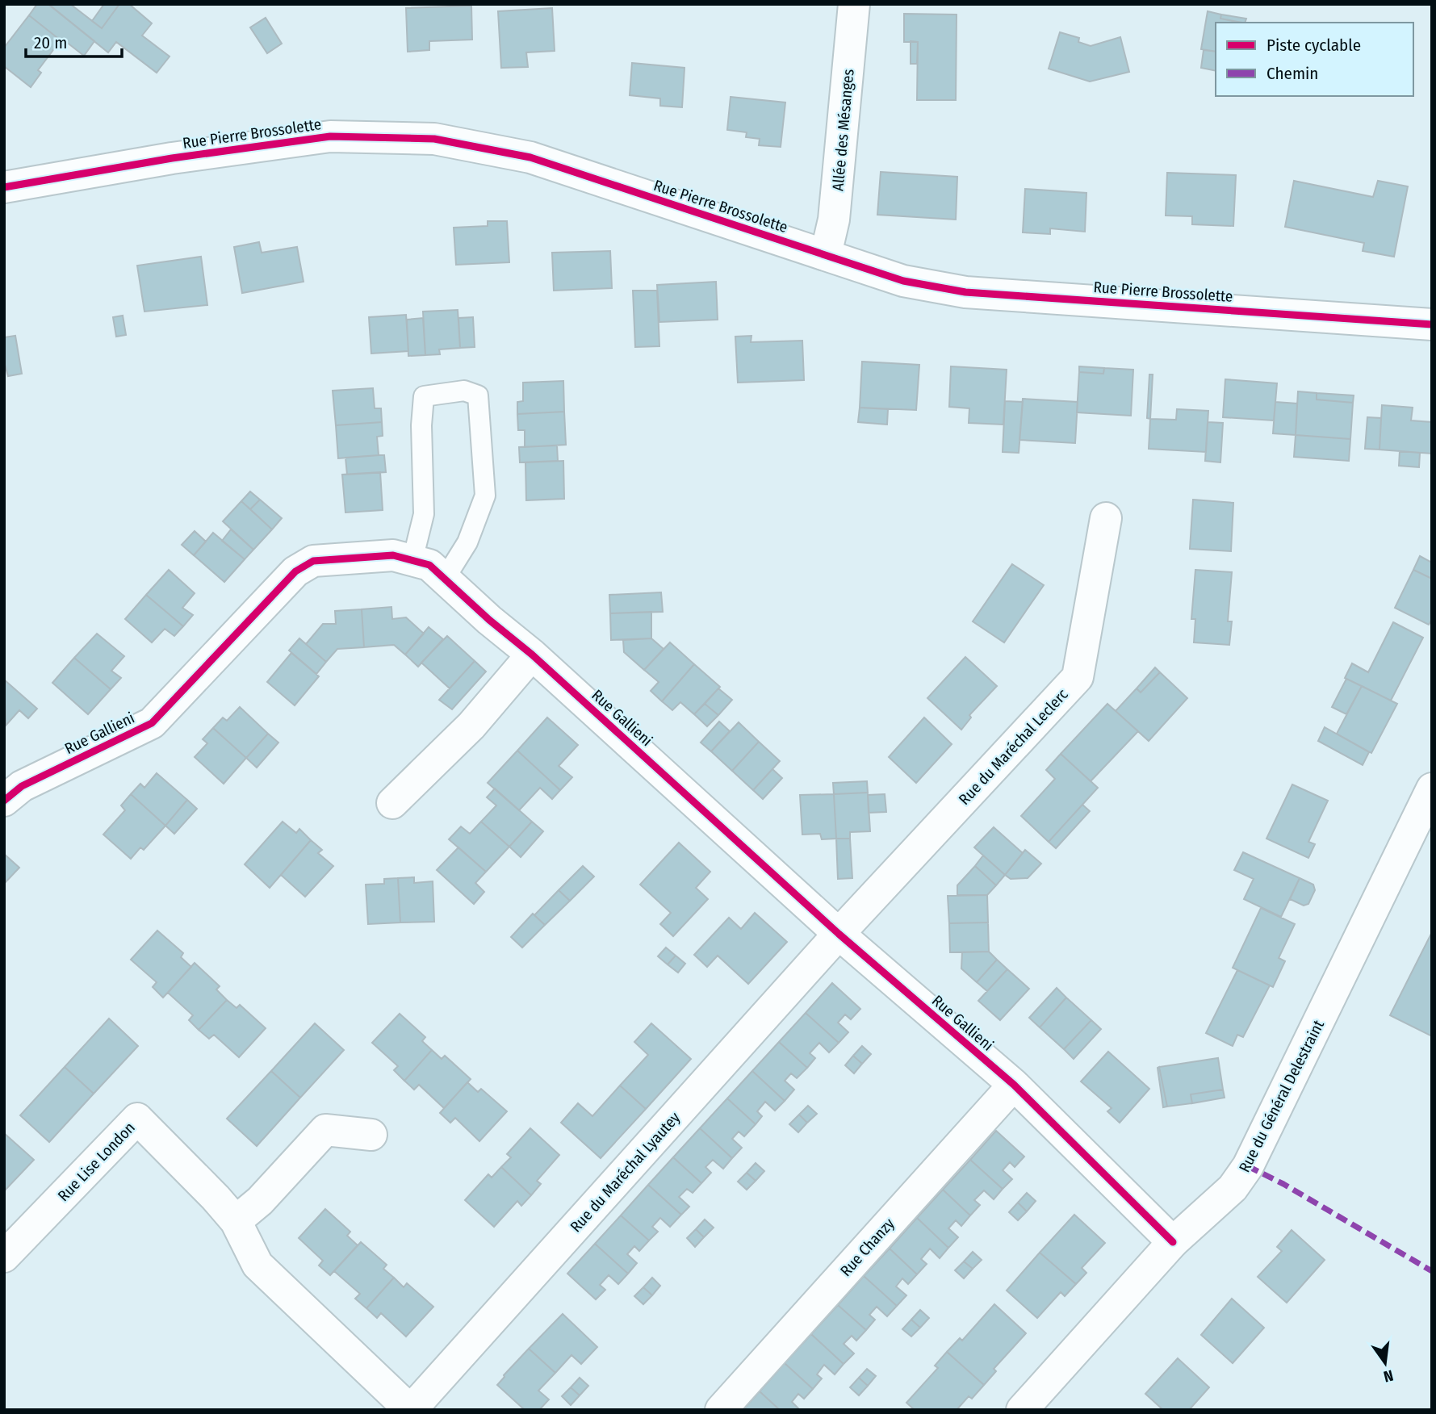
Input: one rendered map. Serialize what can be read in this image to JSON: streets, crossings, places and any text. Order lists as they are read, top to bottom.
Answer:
{
  "streets": {
    "street": [
      "Allée des Mésanges",
      "Rue Pierre Brossolette",
      "Rue Gallieni",
      "Rue du Maréchal Leclerc",
      "Rue du Général Delestraint",
      "Rue Lise London",
      "Rue du Maréchal Lyautey",
      "Rue Chanzy"
    ]
  },
  "crossings": [
    ["Allée des Mésanges", "Rue Pierre Brossolette"],
    ["Rue Gallieni", "Rue du Maréchal Leclerc"],
    ["Rue Gallieni", "Rue du Général Delestraint"],
    ["Rue Gallieni", "Rue du Maréchal Lyautey"],
    ["Rue Gallieni", "Rue Chanzy"],
    ["Rue du Maréchal Leclerc", "Rue du Maréchal Lyautey"],
    ["Rue Lise London", "Rue du Maréchal Lyautey"]
  ],
  "legend": ["Piste cyclable", "Chemin"],
  "scale_bar": "20 m",
  "north": "bottom"
}
